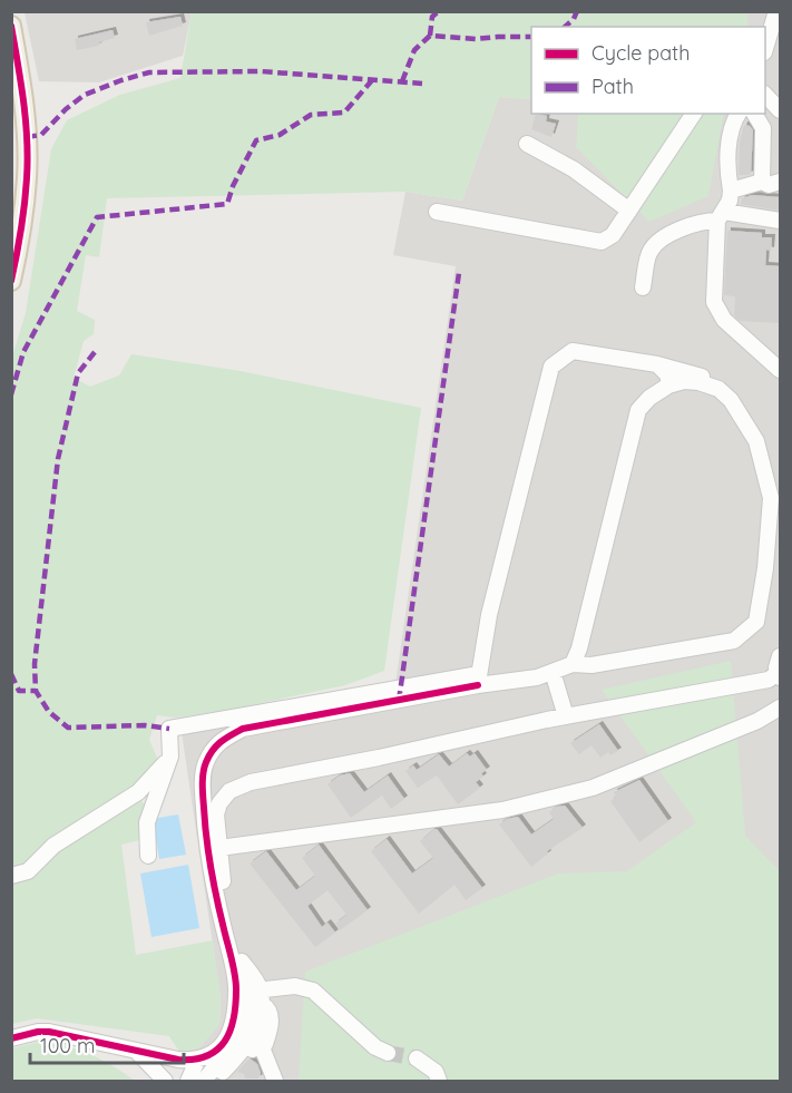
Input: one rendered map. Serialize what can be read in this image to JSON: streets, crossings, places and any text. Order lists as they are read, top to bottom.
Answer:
{
  "legend": ["Cycle path", "Path"],
  "scale_bar": "100 m"
}
